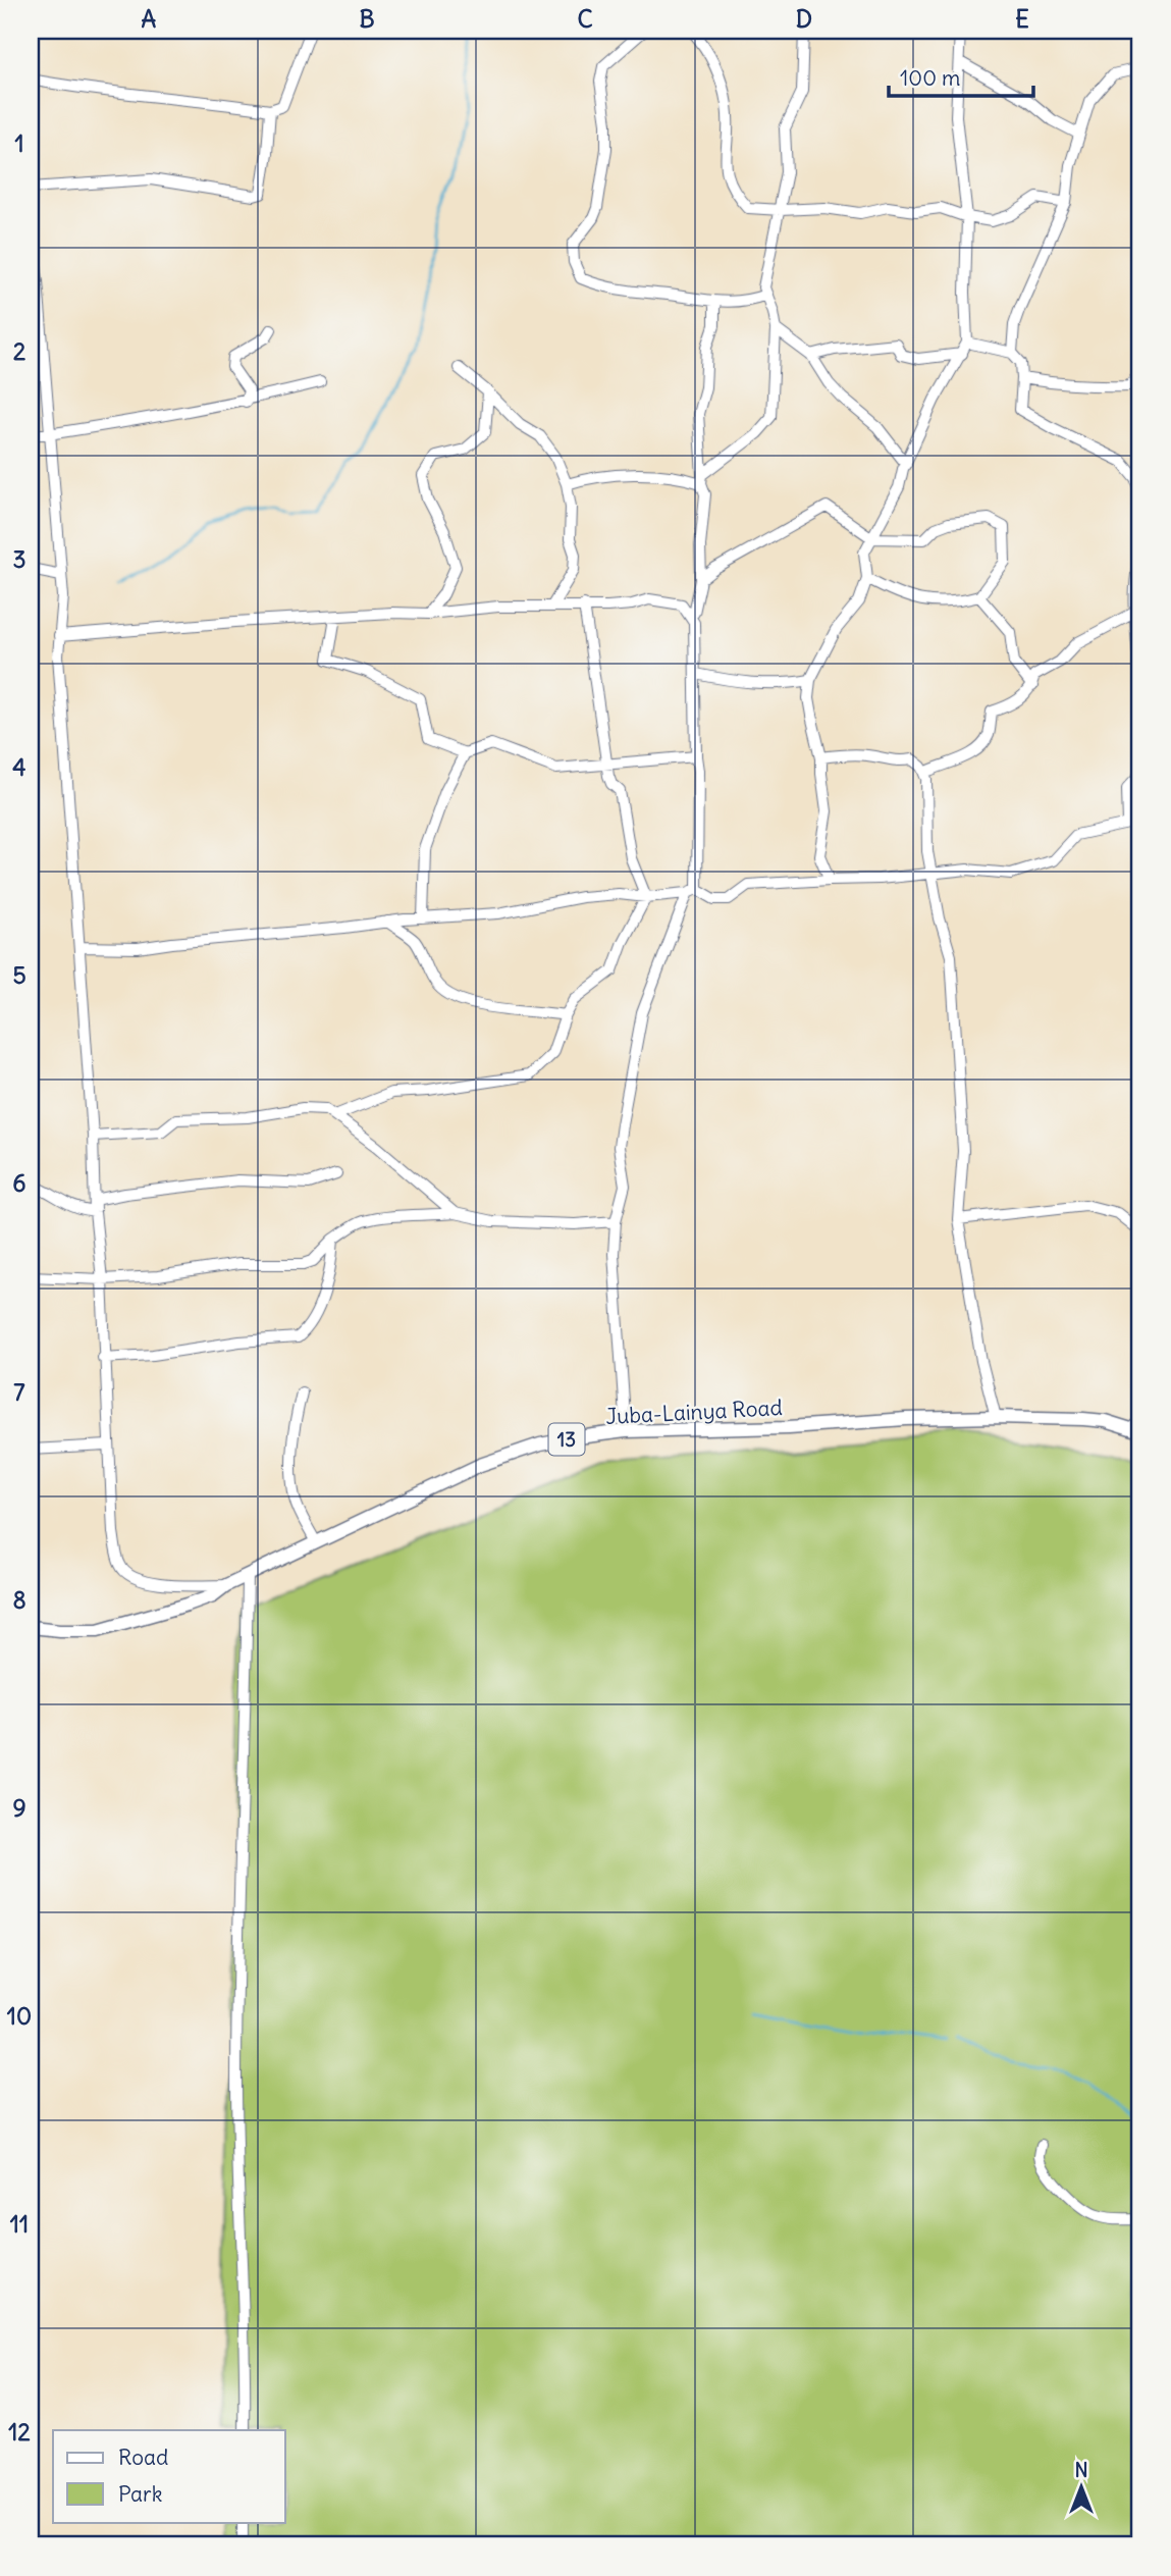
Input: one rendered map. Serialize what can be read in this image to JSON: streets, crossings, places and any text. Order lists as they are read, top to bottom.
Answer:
{
  "streets": {
    "main road": ["Juba-Lainya Road", "13"]
  },
  "legend": ["Road", "Park"],
  "scale_bar": "100 m",
  "north": "top",
  "grid": {
    "columns": [
      "A",
      "B",
      "C",
      "D",
      "E"
    ],
    "rows": [
      "1",
      "2",
      "3",
      "4",
      "5",
      "6",
      "7",
      "8",
      "9",
      "10",
      "11",
      "12"
    ]
  }
}
